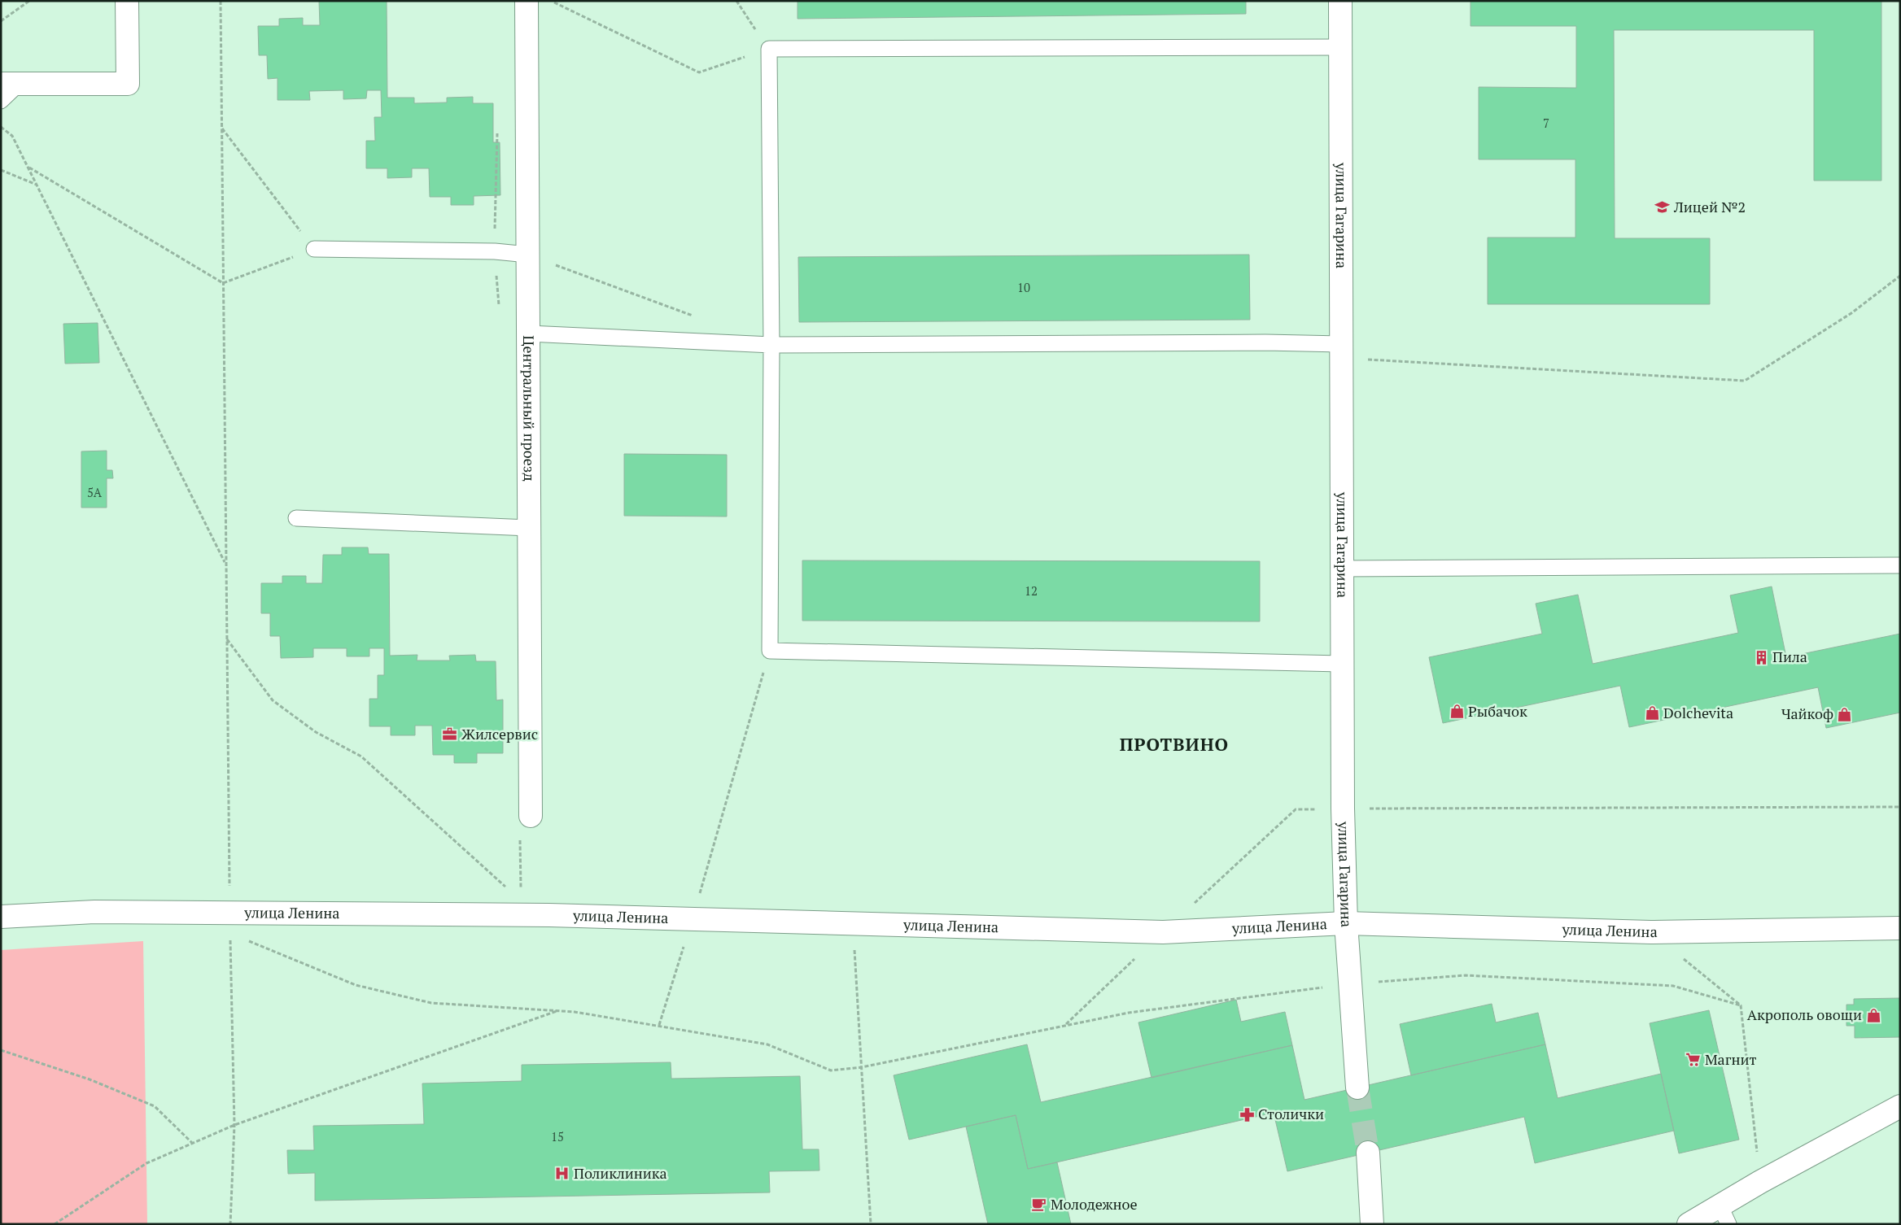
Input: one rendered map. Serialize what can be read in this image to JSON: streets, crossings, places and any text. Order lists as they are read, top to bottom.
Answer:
{
  "streets": {
    "street": ["улица Гагарина", "Центральный проезд", "улица Ленина"]
  },
  "crossings": [
    ["улица Гагарина", "улица Ленина"]
  ],
  "districts": ["ПРОТВИНО"],
  "places": {
    "school or university": ["Лицей №2"],
    "building": ["Пила"],
    "shop": [
      "Рыбачок",
      "Dolchevita",
      "Чайкоф",
      "Акрополь овощи"
    ],
    "office": ["Жилсервис"],
    "supermarket": ["Магнит"],
    "pharmacy": ["Столички"],
    "hospital": ["Поликлиника"],
    "cafe": ["Молодежное"]
  },
  "house_numbers": [
    "7",
    "10",
    "5А",
    "12",
    "15"
  ]
}
